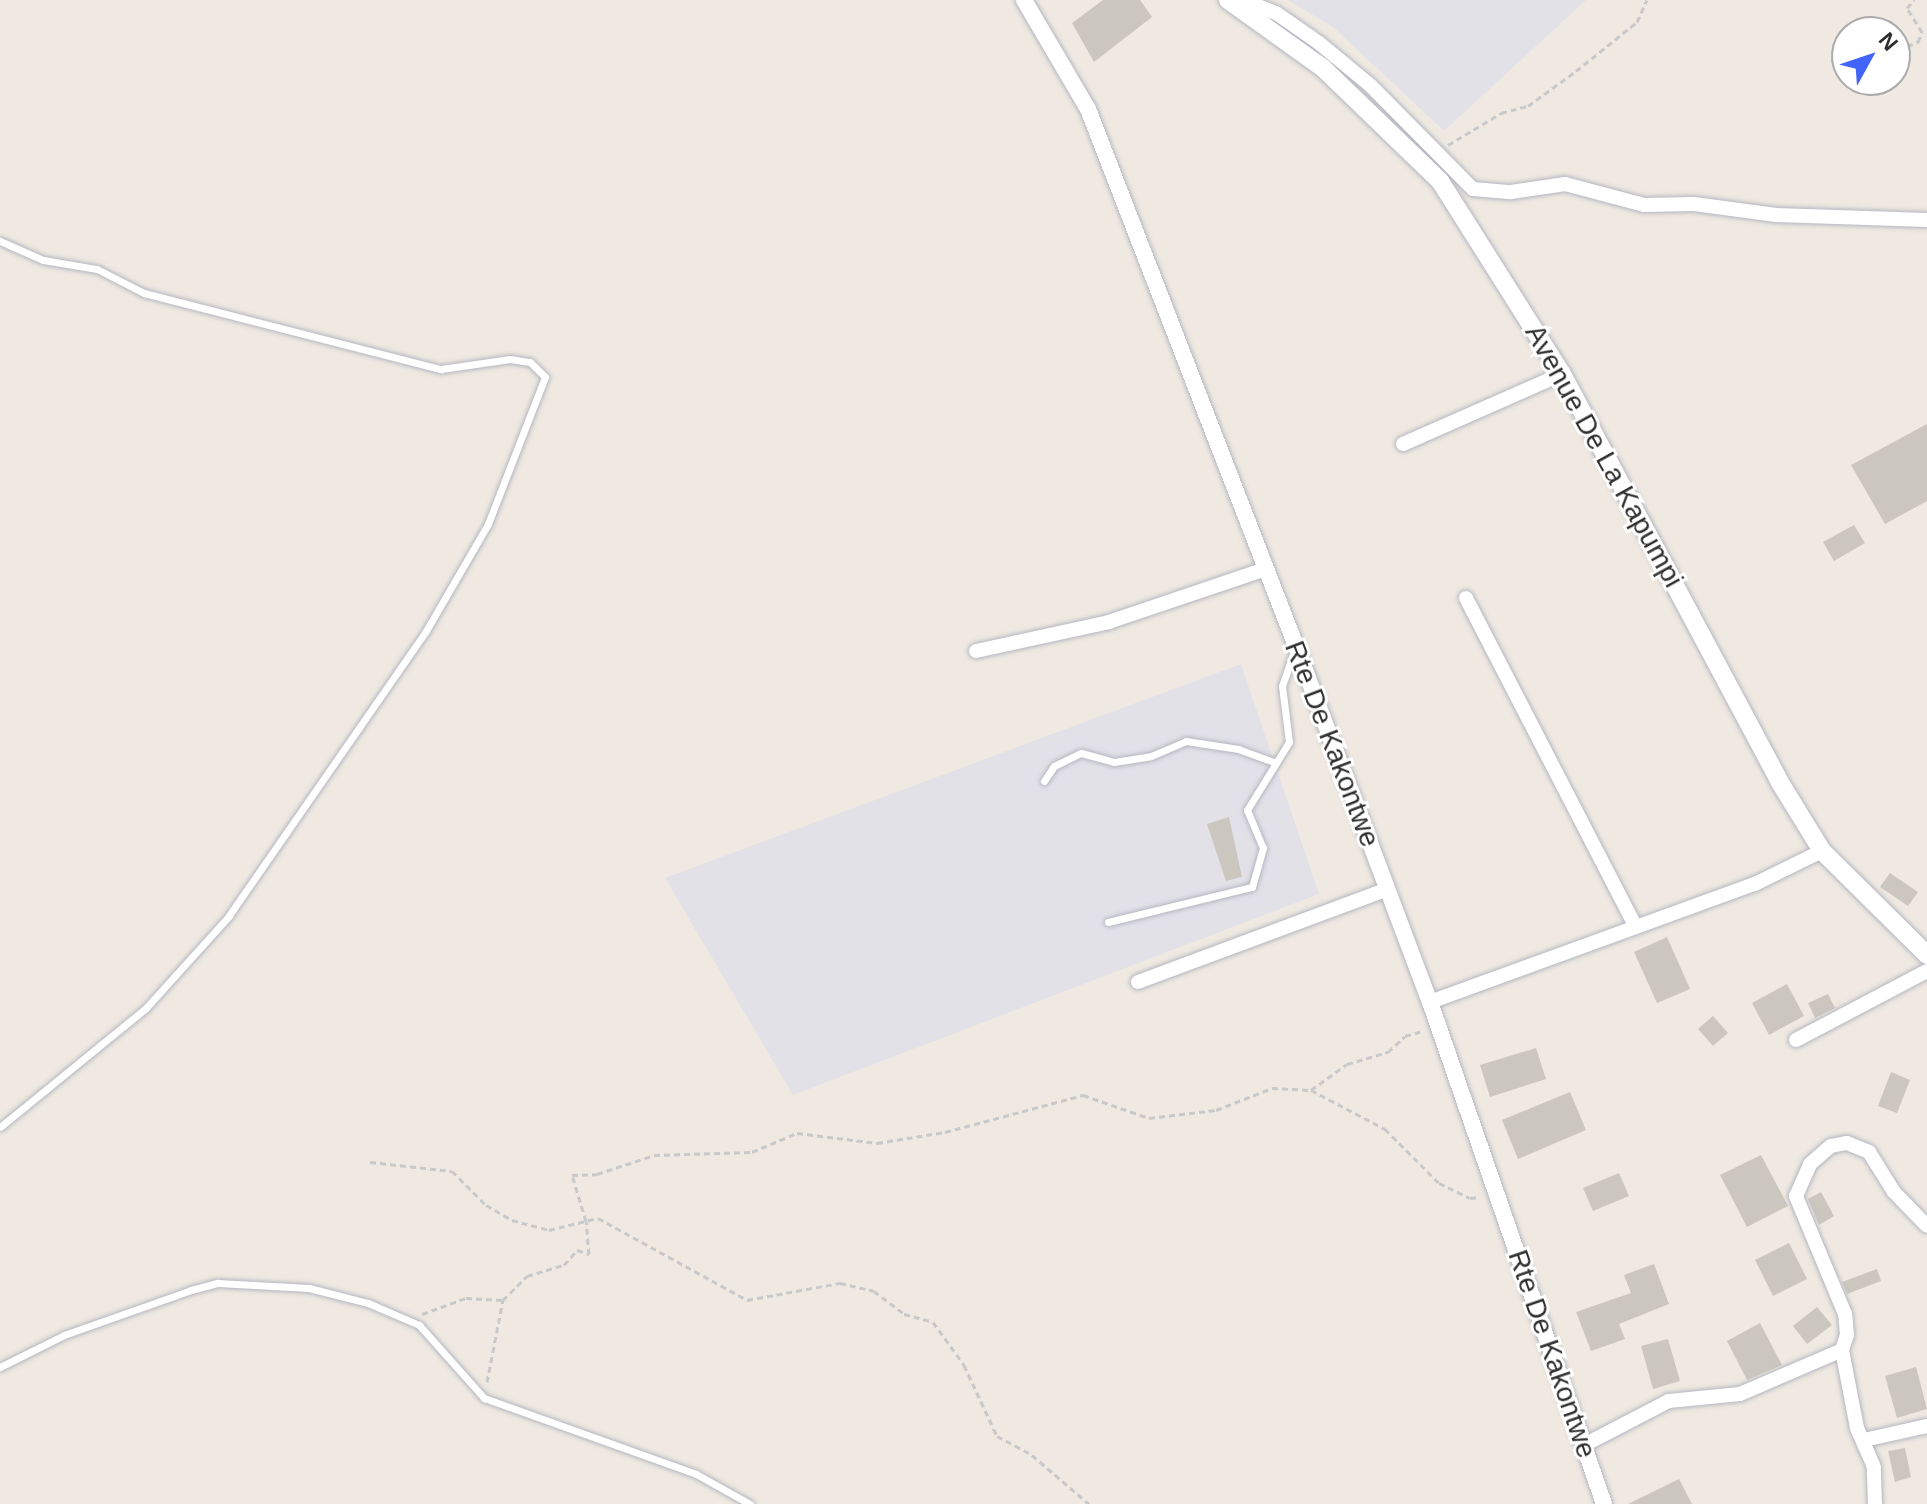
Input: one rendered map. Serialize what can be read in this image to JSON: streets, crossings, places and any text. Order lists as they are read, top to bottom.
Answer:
{
  "streets": {
    "main road": ["Avenue De La Kapumpi"],
    "street": ["Rte De Kakontwe"]
  },
  "north": "top right"
}
